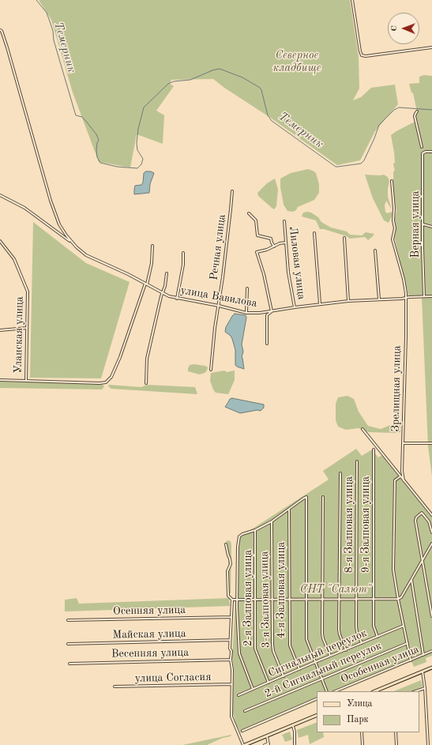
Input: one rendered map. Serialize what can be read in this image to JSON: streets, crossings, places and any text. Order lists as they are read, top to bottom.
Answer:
{
  "streets": {
    "street": [
      "Верная улица",
      "Речная улица",
      "Лиловая улица",
      "улица Вавилова",
      "Уланская улица",
      "Зрелищная улица",
      "8-я Залповая улица",
      "9-я Залповая улица",
      "4-я Залповая улица",
      "2-я Залповая улица",
      "3-я Залповая улица",
      "Осенняя улица",
      "Майская улица",
      "Весенняя улица",
      "Сигнальный переулок",
      "Особенная улица",
      "2-й Сигнальный переулок",
      "улица Согласия"
    ]
  },
  "crossings": [
    ["Верная улица", "улица Вавилова"],
    ["Речная улица", "улица Вавилова"],
    ["Лиловая улица", "улица Вавилова"],
    ["улица Вавилова", "Зрелищная улица"],
    ["8-я Залповая улица", "Сигнальный переулок"],
    ["9-я Залповая улица", "Сигнальный переулок"],
    ["4-я Залповая улица", "Сигнальный переулок"],
    ["2-я Залповая улица", "Сигнальный переулок"],
    ["3-я Залповая улица", "Сигнальный переулок"]
  ],
  "water": ["Темерник"],
  "parks": ["Северное кладбище", "СНТ \"Салют\""],
  "legend": ["Улица", "Парк"],
  "north": "left"
}
